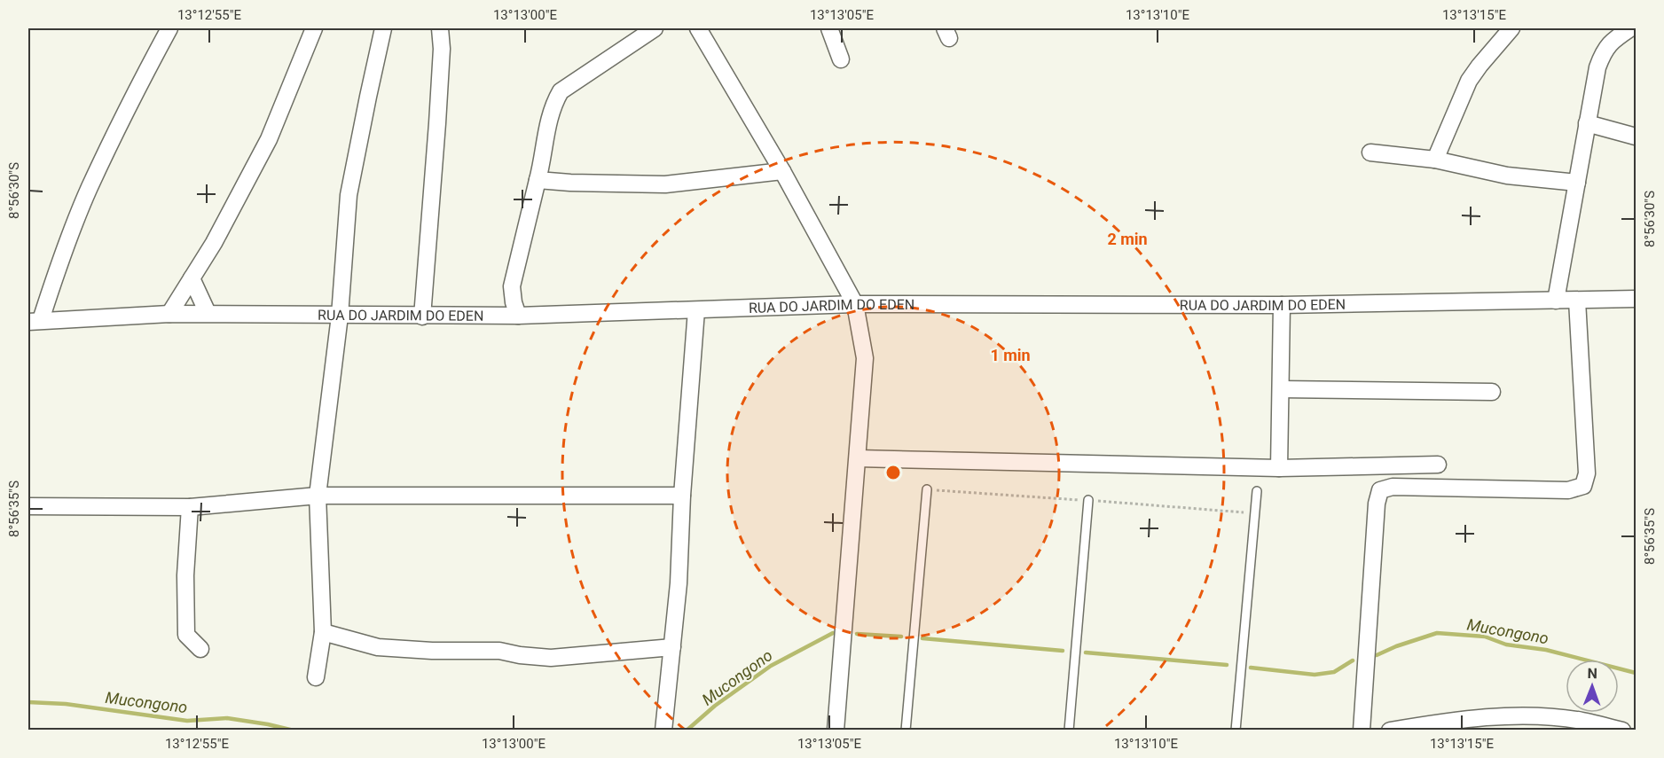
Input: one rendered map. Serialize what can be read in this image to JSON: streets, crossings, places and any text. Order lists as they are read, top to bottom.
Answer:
{
  "streets": {
    "street": ["RUA DO JARDIM DO EDEN"]
  },
  "water": ["Mucongono"],
  "north": "top",
  "coordinates": [
    "13°12'55\"E",
    "13°13'00\"E",
    "13°13'05\"E",
    "13°13'10\"E",
    "13°13'15\"E",
    "8°56'30\"S",
    "8°56'35\"S"
  ],
  "rings": ["2 min", "1 min"]
}
